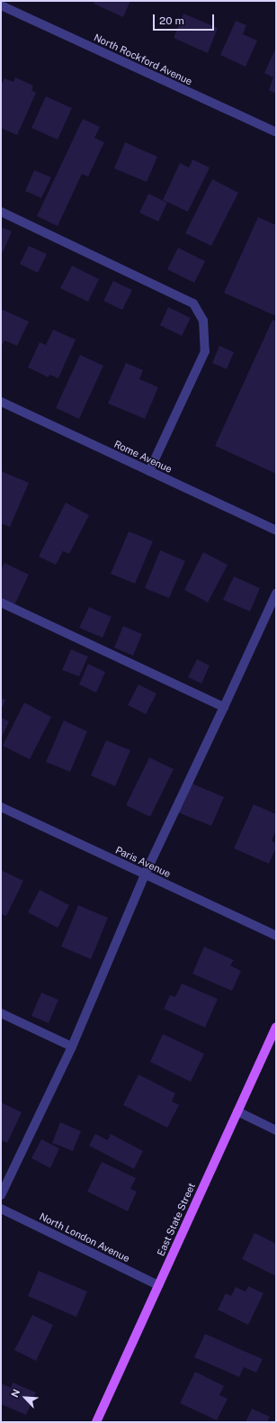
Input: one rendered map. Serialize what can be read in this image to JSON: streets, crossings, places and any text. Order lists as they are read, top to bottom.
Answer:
{
  "streets": {
    "main road": ["East State Street"],
    "street": [
      "North Rockford Avenue",
      "Rome Avenue",
      "Paris Avenue",
      "North London Avenue"
    ]
  },
  "crossings": [
    ["East State Street", "North London Avenue"]
  ],
  "scale_bar": "20 m",
  "north": "top left"
}
